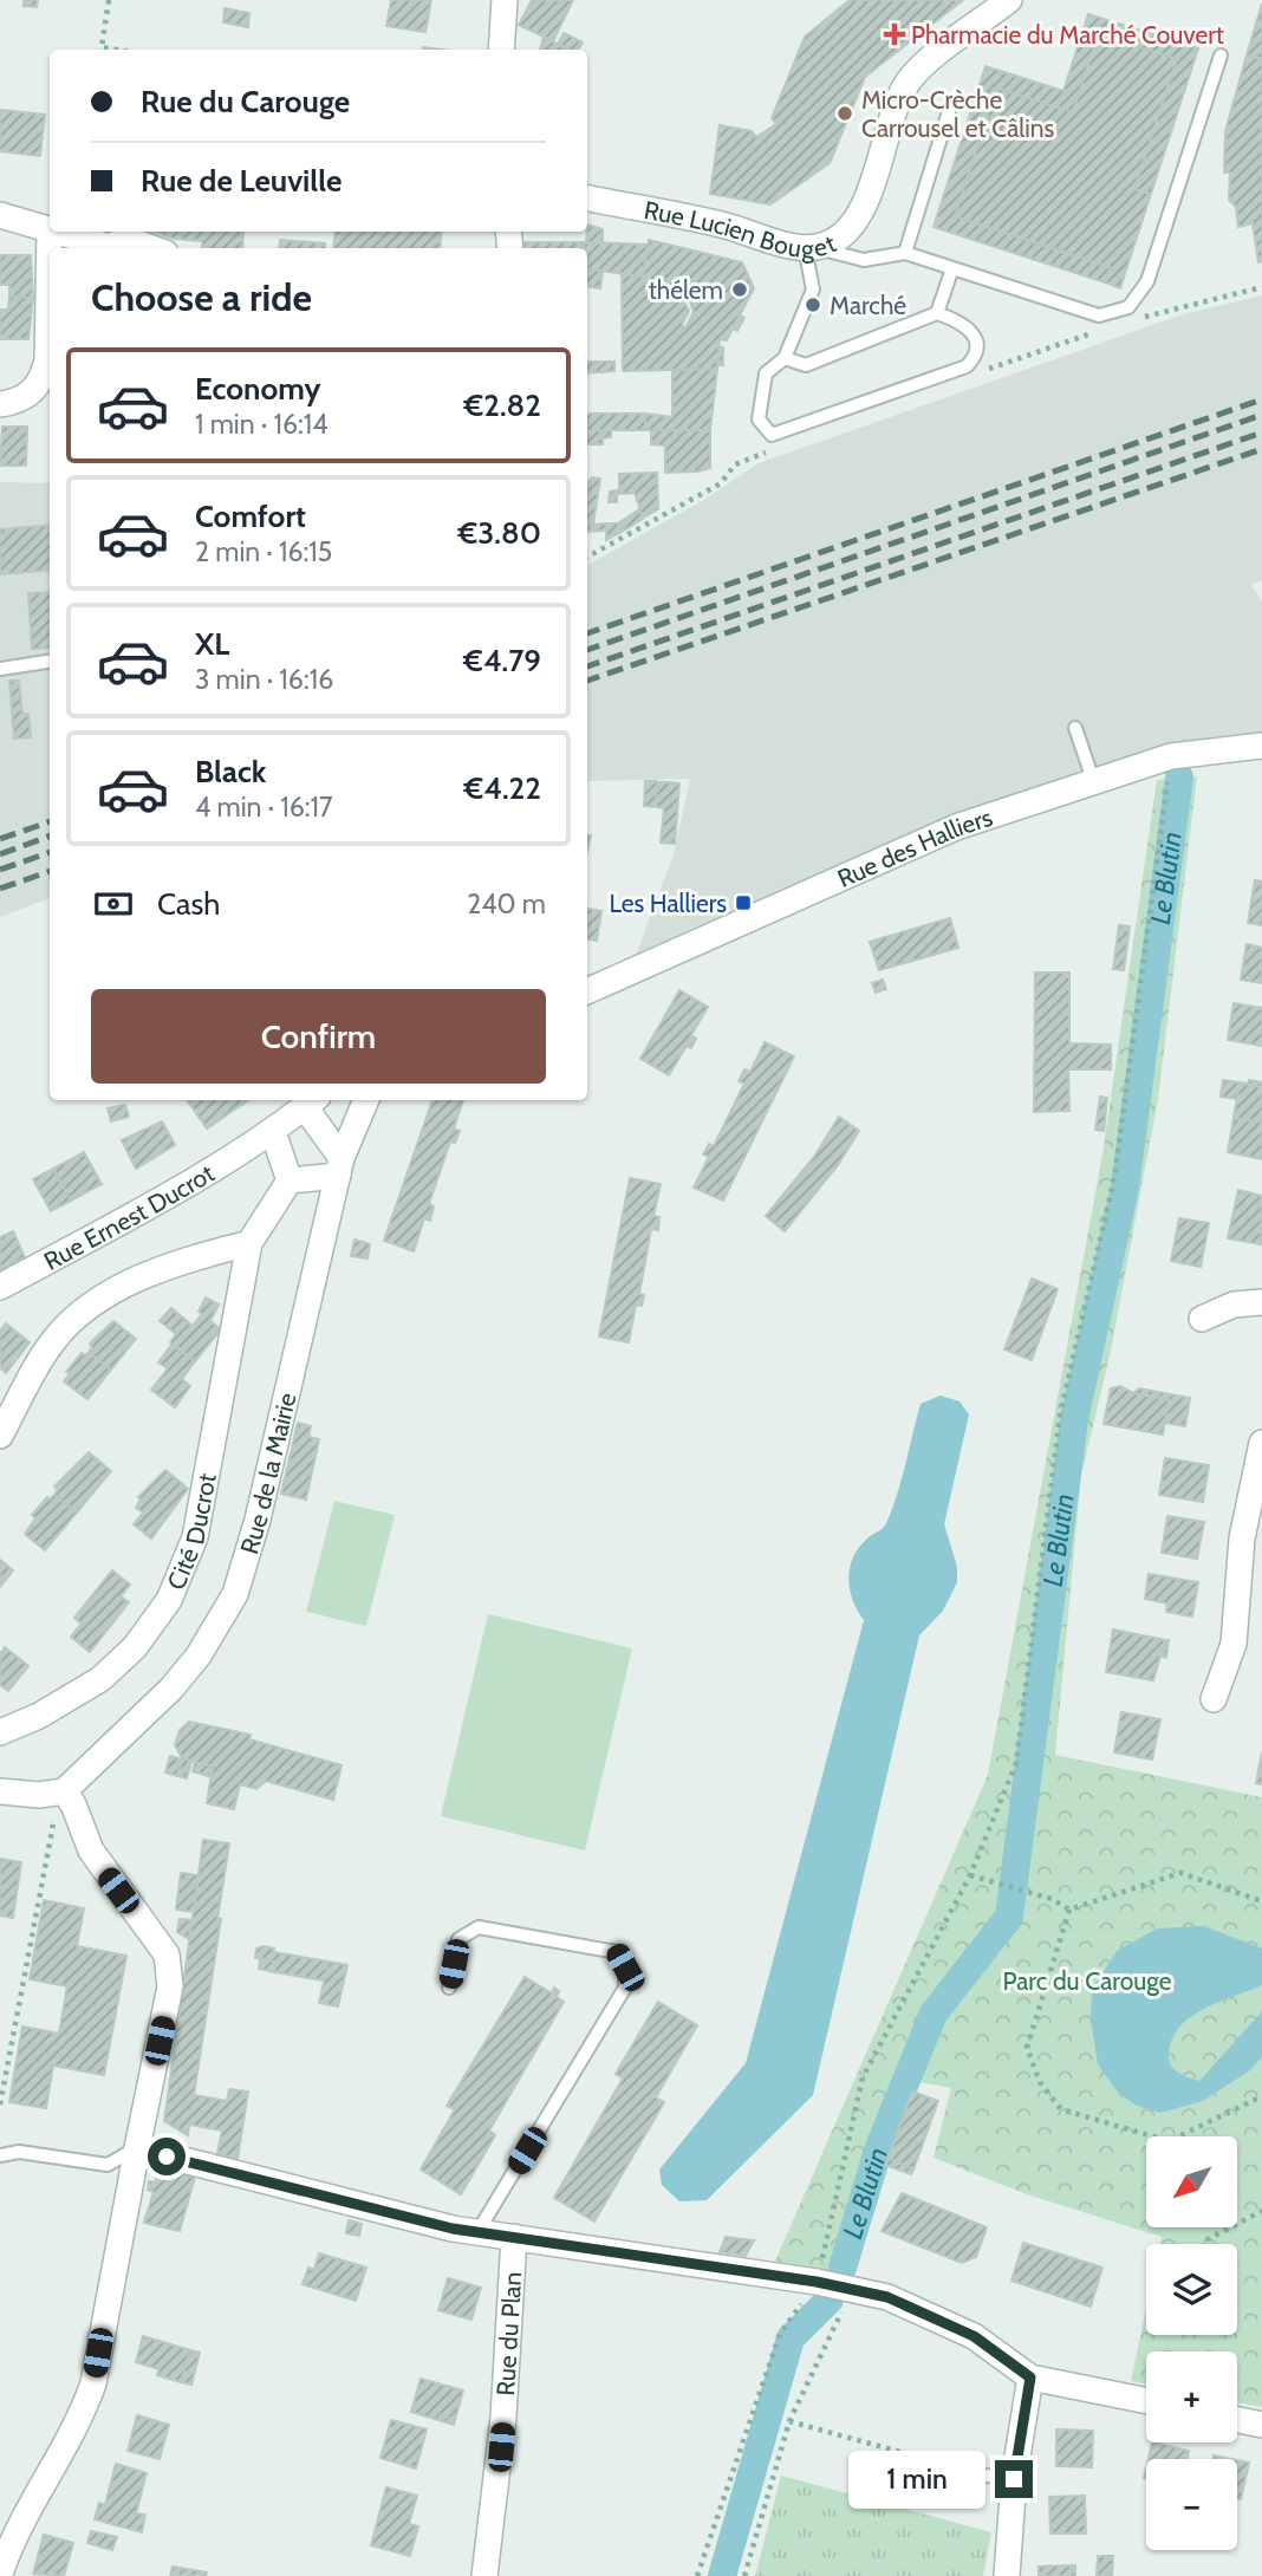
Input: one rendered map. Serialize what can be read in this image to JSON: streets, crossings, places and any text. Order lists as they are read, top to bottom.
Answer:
{
  "streets": {
    "street": [
      "Rue Lucien Bouget",
      "Rue des Halliers",
      "Rue Ernest Ducrot",
      "Rue de la Mairie",
      "Cité Ducrot",
      "Rue du Plan"
    ]
  },
  "water": ["Le Blutin"],
  "parks": ["Parc du Carouge"],
  "places": {
    "health": ["Pharmacie du Marché Couvert"],
    "other": ["Micro-Crèche Carrousel et Câlins", "thélem", "Marché"],
    "transit": ["Les Halliers"]
  },
  "north": "bottom left",
  "page": {
    "banner": ["Rue du Carouge", "Rue de Leuville"],
    "heading": "Choose a ride",
    "list": [
      {
        "name": "Economy",
        "note": "1 min · 16:14",
        "value": "€2.82"
      },
      {
        "name": "Comfort",
        "note": "2 min · 16:15",
        "value": "€3.80"
      },
      {
        "name": "XL",
        "note": "3 min · 16:16",
        "value": "€4.79"
      },
      {
        "name": "Black",
        "note": "4 min · 16:17",
        "value": "€4.22"
      }
    ],
    "pay": ["Cash", "240 m"],
    "buttons": "Confirm",
    "map_buttons": ["+", "−"],
    "bubble": "1 min"
  }
}
